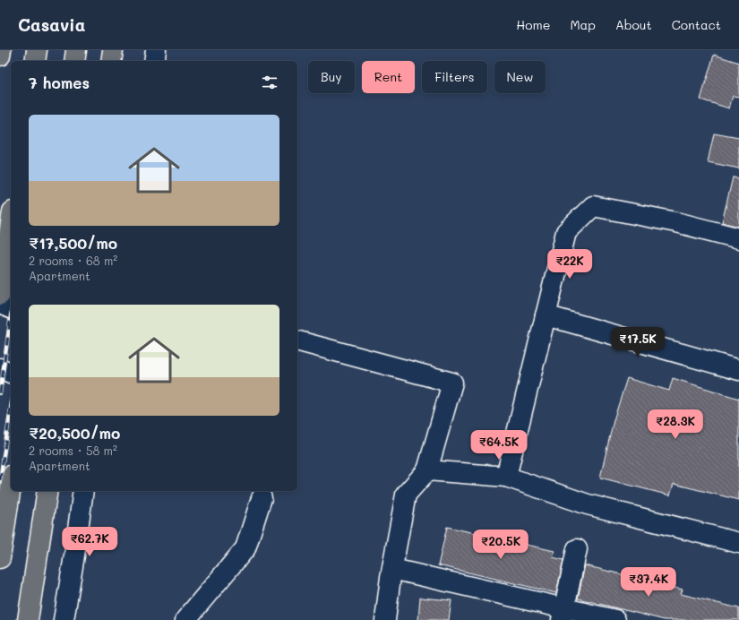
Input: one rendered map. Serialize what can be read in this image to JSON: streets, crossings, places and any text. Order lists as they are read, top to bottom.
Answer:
{
  "page": {
    "header": "Casavia",
    "nav": [
      "Home",
      "Map",
      "About",
      "Contact"
    ],
    "chip": [
      "Buy",
      "Rent",
      "Filters",
      "New"
    ],
    "heading": "7 homes",
    "list": [
      {
        "name": "₹17,500/mo",
        "note": "2 rooms · 68 m² · Apartment"
      },
      {
        "name": "₹20,500/mo",
        "note": "2 rooms · 58 m² · Apartment"
      }
    ],
    "price": [
      "₹22K",
      "₹17.5K",
      "₹28.3K",
      "₹64.5K",
      "₹62.7K",
      "₹20.5K",
      "₹37.4K"
    ]
  }
}
